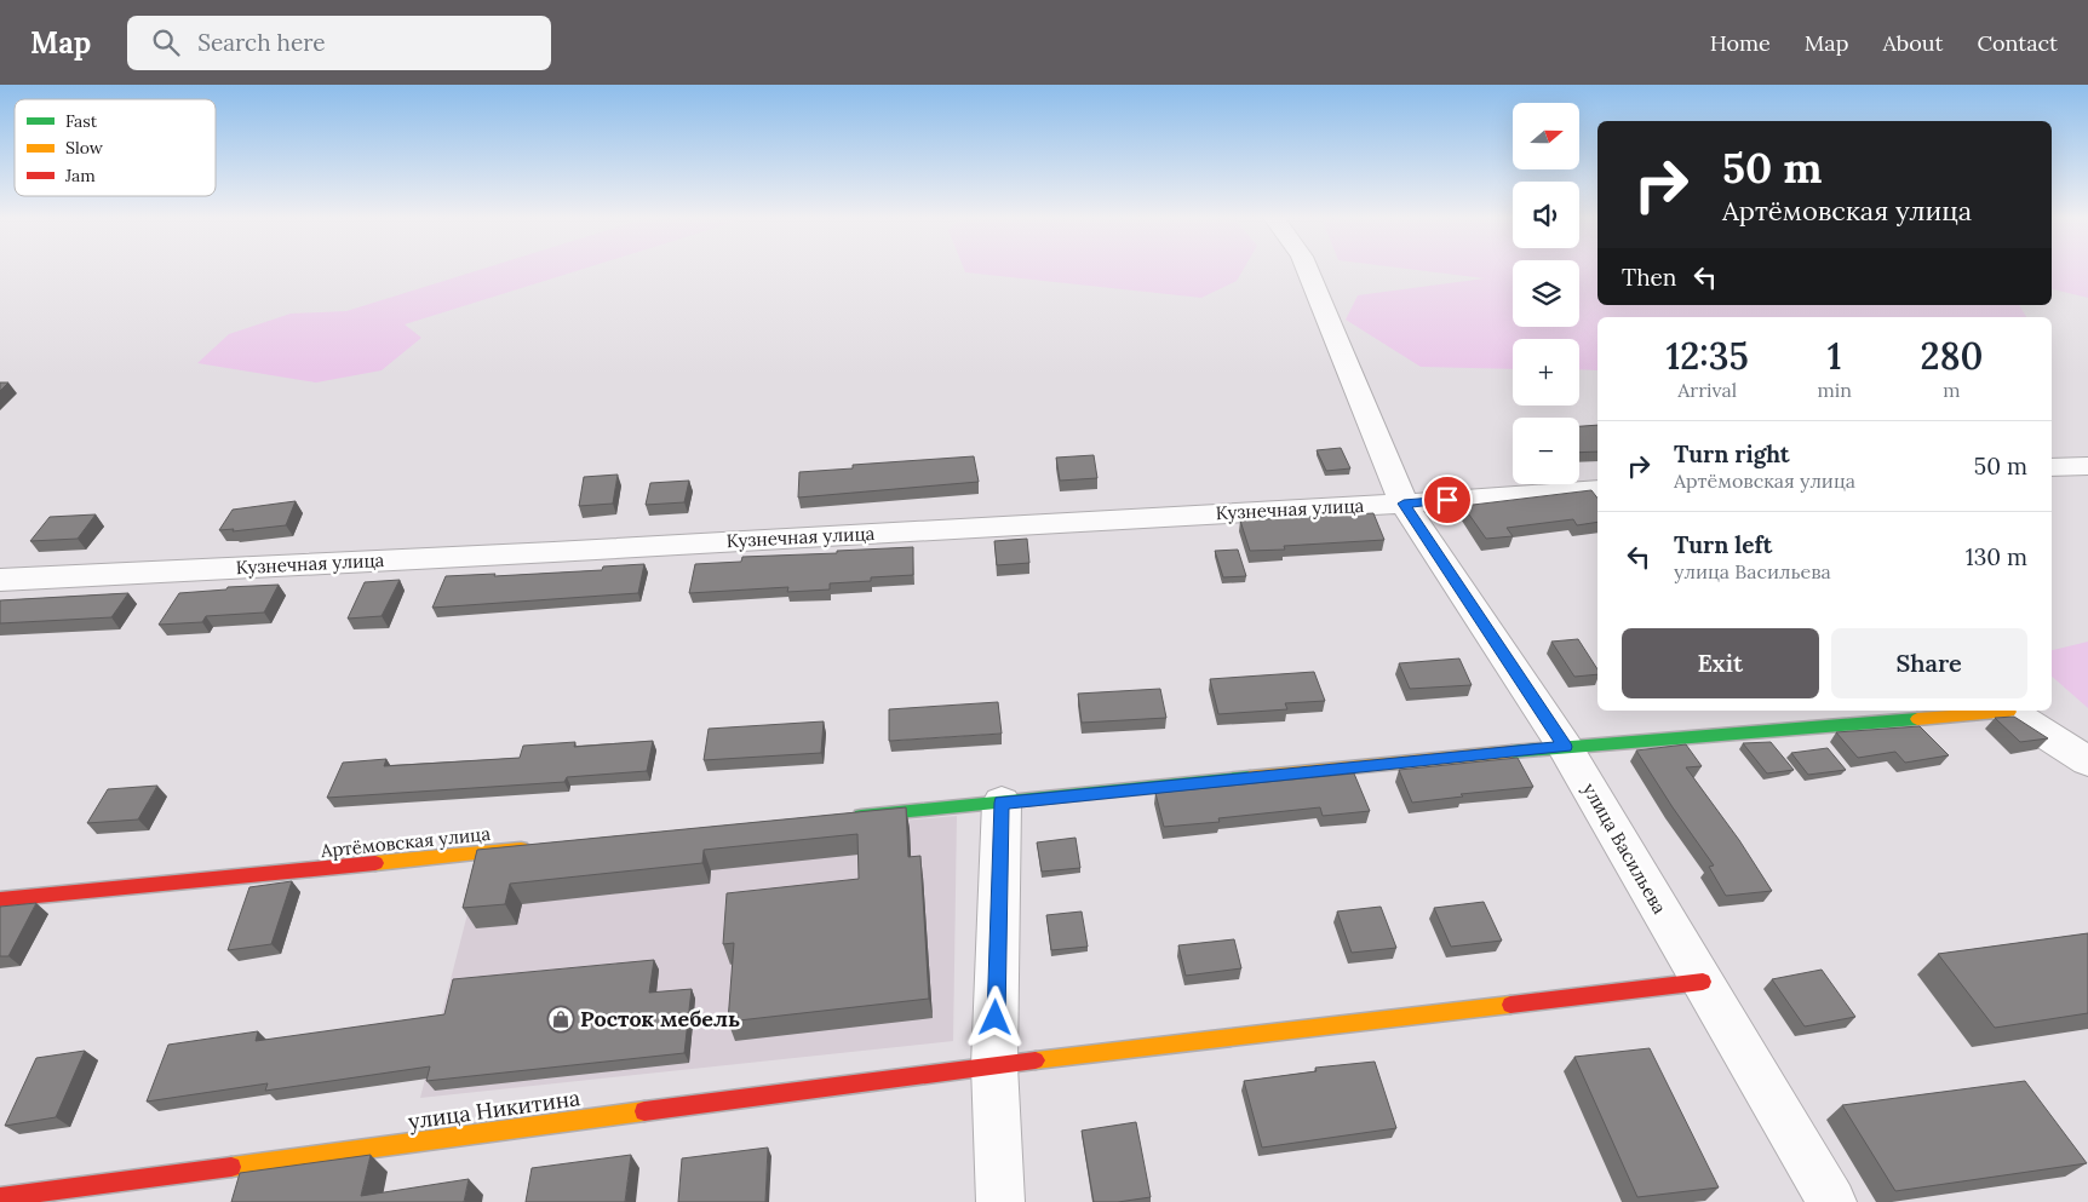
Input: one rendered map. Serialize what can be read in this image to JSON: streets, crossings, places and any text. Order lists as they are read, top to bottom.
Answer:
{
  "streets": {
    "street": [
      "Кузнечная улица",
      "Артёмовская улица",
      "улица Васильева",
      "улица Никитина"
    ]
  },
  "crossings": [
    ["Кузнечная улица", "улица Васильева"],
    ["улица Васильева", "улица Никитина"]
  ],
  "places": {
    "shop": ["Росток мебель"]
  },
  "legend": ["Fast", "Slow", "Jam"],
  "north": "right",
  "page": {
    "header": "Map",
    "search": "Search here",
    "nav": [
      "Home",
      "Map",
      "About",
      "Contact"
    ],
    "map_buttons": ["+", "−"],
    "turn": ["50 m", "Артёмовская улица"],
    "then": "Then",
    "eta": [
      "12:35",
      "Arrival",
      "1",
      "min",
      "280",
      "m"
    ],
    "list": [
      {
        "name": "Turn right",
        "note": "Артёмовская улица",
        "value": "50 m"
      },
      {
        "name": "Turn left",
        "note": "улица Васильева",
        "value": "130 m"
      }
    ],
    "buttons": ["Exit", "Share"]
  }
}
